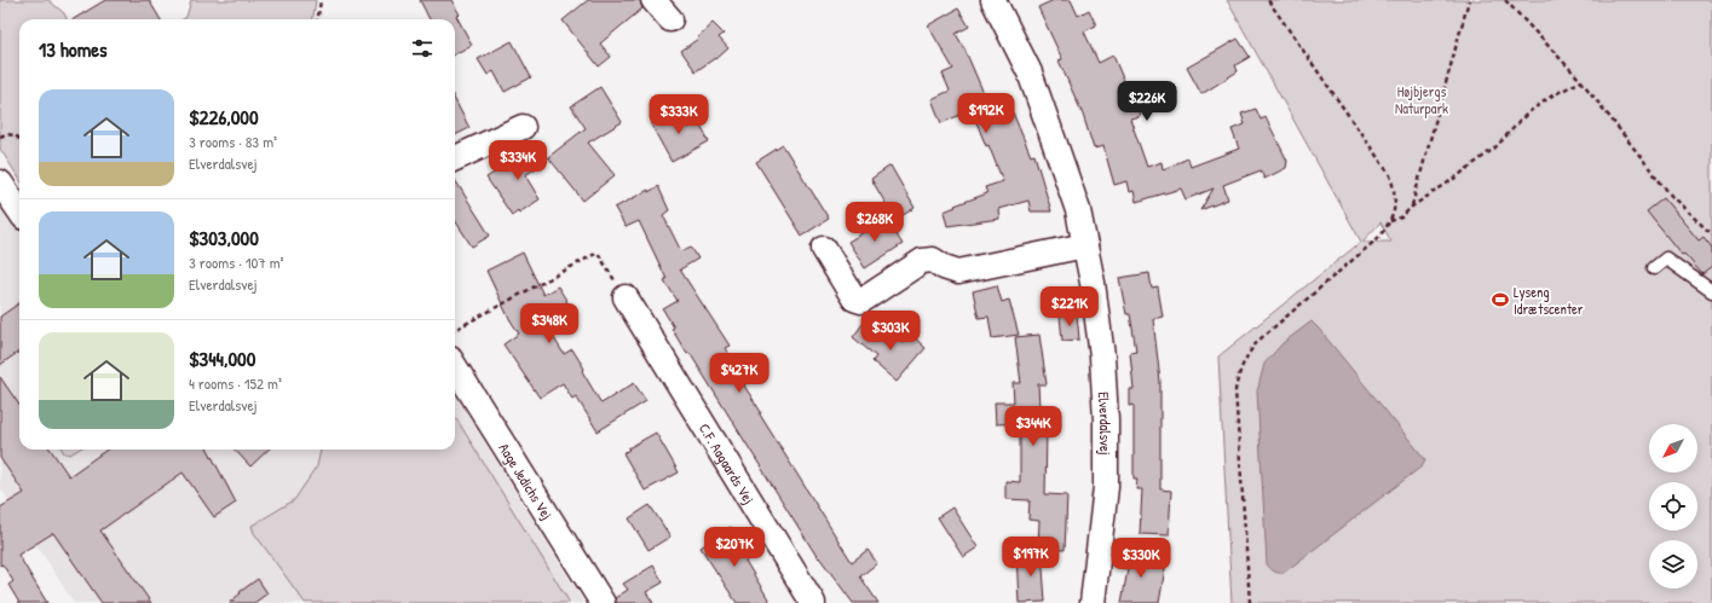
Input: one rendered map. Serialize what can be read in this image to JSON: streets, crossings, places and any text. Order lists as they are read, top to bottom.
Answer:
{
  "streets": {
    "street": ["Elverdalsvej", "C.F. Aagaards Vej", "Aage Jedichs Vej"]
  },
  "parks": ["Højbjergs Naturpark"],
  "places": {
    "sports": ["Lyseng Idrætscenter"]
  },
  "north": "bottom left",
  "page": {
    "heading": "13 homes",
    "list": [
      {
        "name": "$226,000",
        "note": "3 rooms · 83 m² · Elverdalsvej"
      },
      {
        "name": "$303,000",
        "note": "3 rooms · 107 m² · Elverdalsvej"
      },
      {
        "name": "$344,000",
        "note": "4 rooms · 152 m² · Elverdalsvej"
      }
    ],
    "price": [
      "$226K",
      "$192K",
      "$333K",
      "$334K",
      "$268K",
      "$221K",
      "$348K",
      "$303K",
      "$427K",
      "$344K",
      "$207K",
      "$197K",
      "$330K"
    ]
  }
}
